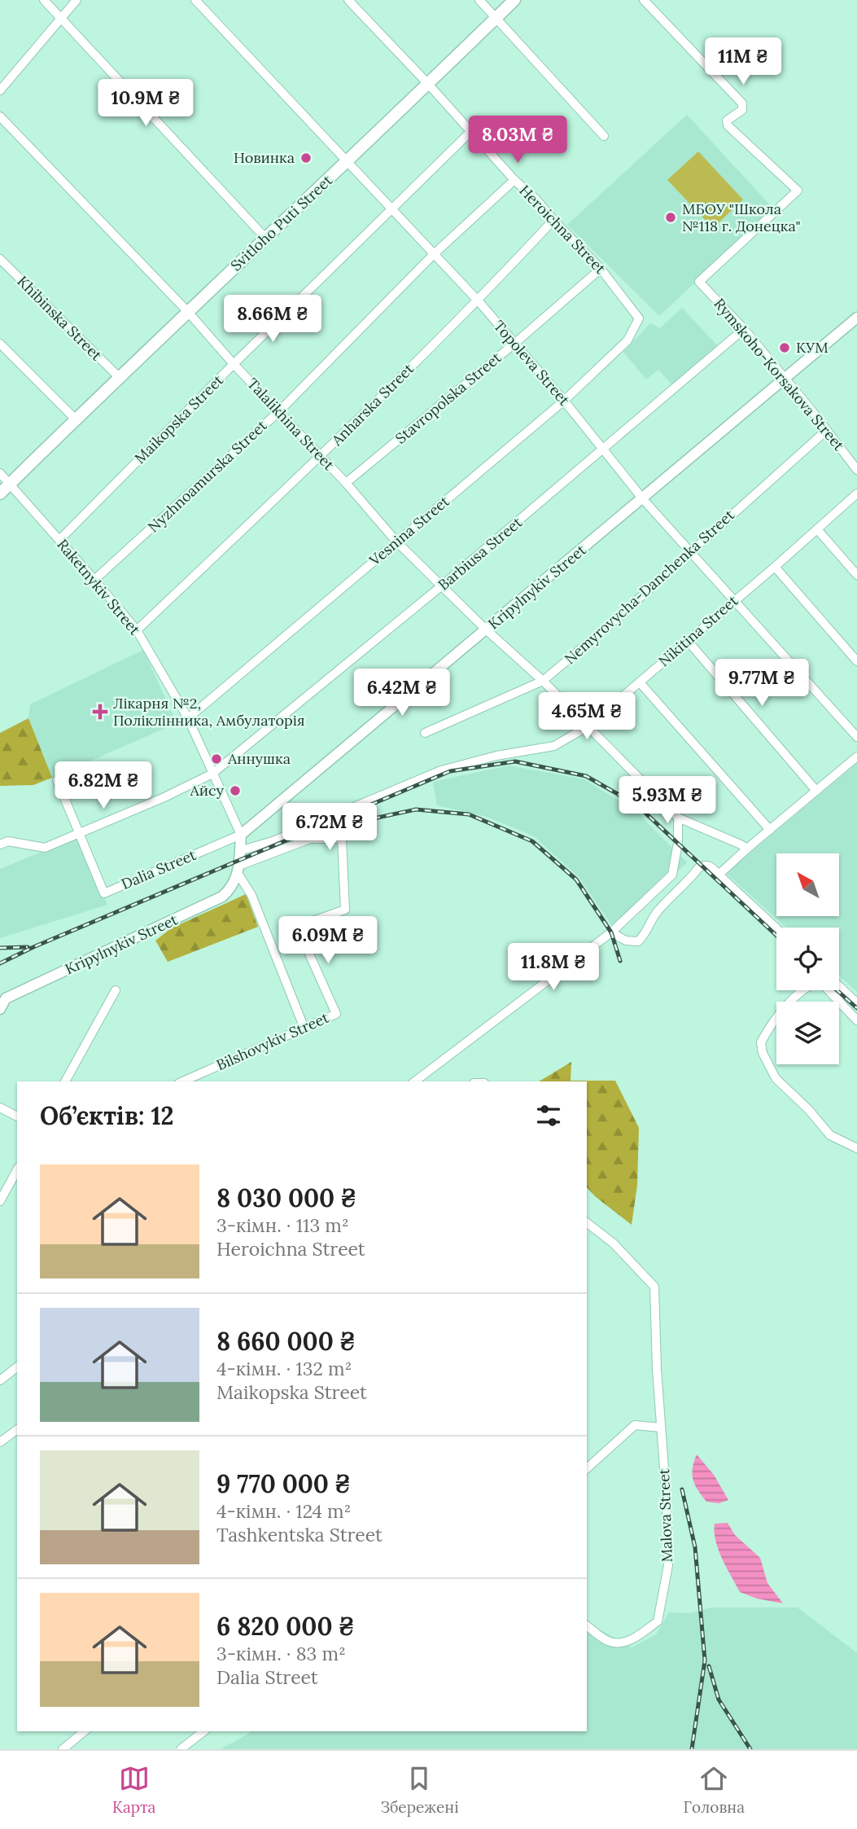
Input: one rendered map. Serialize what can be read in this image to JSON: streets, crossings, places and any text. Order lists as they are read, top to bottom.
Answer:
{
  "streets": {
    "main road": ["Svitloho Puti Street"],
    "street": [
      "Heroichna Street",
      "Khibinska Street",
      "Topoleva Street",
      "Rymskoho-Korsakova Street",
      "Stavropolska Street",
      "Anharska Street",
      "Maikopska Street",
      "Talalikhina Street",
      "Nyzhnoamurska Street",
      "Vesnina Street",
      "Barbiusa Street",
      "Raketnykiv Street",
      "Kripylnykiv Street",
      "Nemyrovycha-Danchenka Street",
      "Nikitina Street",
      "Dalia Street",
      "Bilshovykiv Street",
      "Malova Street"
    ]
  },
  "crossings": [
    ["Svitloho Puti Street", "Heroichna Street"],
    ["Svitloho Puti Street", "Khibinska Street"],
    ["Svitloho Puti Street", "Topoleva Street"],
    ["Svitloho Puti Street", "Talalikhina Street"],
    ["Svitloho Puti Street", "Raketnykiv Street"],
    ["Heroichna Street", "Stavropolska Street"],
    ["Heroichna Street", "Anharska Street"],
    ["Heroichna Street", "Maikopska Street"],
    ["Heroichna Street", "Nyzhnoamurska Street"],
    ["Heroichna Street", "Vesnina Street"],
    ["Topoleva Street", "Stavropolska Street"],
    ["Topoleva Street", "Anharska Street"],
    ["Topoleva Street", "Maikopska Street"],
    ["Topoleva Street", "Nyzhnoamurska Street"],
    ["Topoleva Street", "Vesnina Street"],
    ["Topoleva Street", "Barbiusa Street"],
    ["Topoleva Street", "Kripylnykiv Street"],
    ["Topoleva Street", "Nemyrovycha-Danchenka Street"],
    ["Topoleva Street", "Nikitina Street"],
    ["Rymskoho-Korsakova Street", "Barbiusa Street"],
    ["Rymskoho-Korsakova Street", "Kripylnykiv Street"],
    ["Rymskoho-Korsakova Street", "Nemyrovycha-Danchenka Street"],
    ["Stavropolska Street", "Talalikhina Street"],
    ["Anharska Street", "Talalikhina Street"],
    ["Anharska Street", "Raketnykiv Street"],
    ["Maikopska Street", "Talalikhina Street"],
    ["Maikopska Street", "Raketnykiv Street"],
    ["Talalikhina Street", "Nyzhnoamurska Street"],
    ["Talalikhina Street", "Vesnina Street"],
    ["Talalikhina Street", "Barbiusa Street"],
    ["Talalikhina Street", "Kripylnykiv Street"],
    ["Talalikhina Street", "Nemyrovycha-Danchenka Street"],
    ["Talalikhina Street", "Nikitina Street"],
    ["Nyzhnoamurska Street", "Raketnykiv Street"],
    ["Vesnina Street", "Raketnykiv Street"],
    ["Barbiusa Street", "Raketnykiv Street"],
    ["Raketnykiv Street", "Kripylnykiv Street"],
    ["Raketnykiv Street", "Dalia Street"],
    ["Kripylnykiv Street", "Dalia Street"],
    ["Kripylnykiv Street", "Bilshovykiv Street"]
  ],
  "places": {
    "other": [
      "Новинка",
      "МБОУ \"Школа №118 г. Донецка\"",
      "КУМ",
      "Аннушка",
      "Айсу"
    ],
    "health": ["Лікарня №2, Поліклінника, Амбулаторія"]
  },
  "north": "top left",
  "page": {
    "price": [
      "11M ₴",
      "10.9M ₴",
      "8.03M ₴",
      "8.66M ₴",
      "9.77M ₴",
      "6.42M ₴",
      "4.65M ₴",
      "6.82M ₴",
      "5.93M ₴",
      "6.72M ₴",
      "6.09M ₴",
      "11.8M ₴"
    ],
    "heading": "Об’єктів: 12",
    "list": [
      {
        "name": "8 030 000 ₴",
        "note": "3-кімн. · 113 m² · Heroichna Street"
      },
      {
        "name": "8 660 000 ₴",
        "note": "4-кімн. · 132 m² · Maikopska Street"
      },
      {
        "name": "9 770 000 ₴",
        "note": "4-кімн. · 124 m² · Tashkentska Street"
      },
      {
        "name": "6 820 000 ₴",
        "note": "3-кімн. · 83 m² · Dalia Street"
      }
    ],
    "tabs": ["Карта", "Збережені", "Головна"]
  }
}
